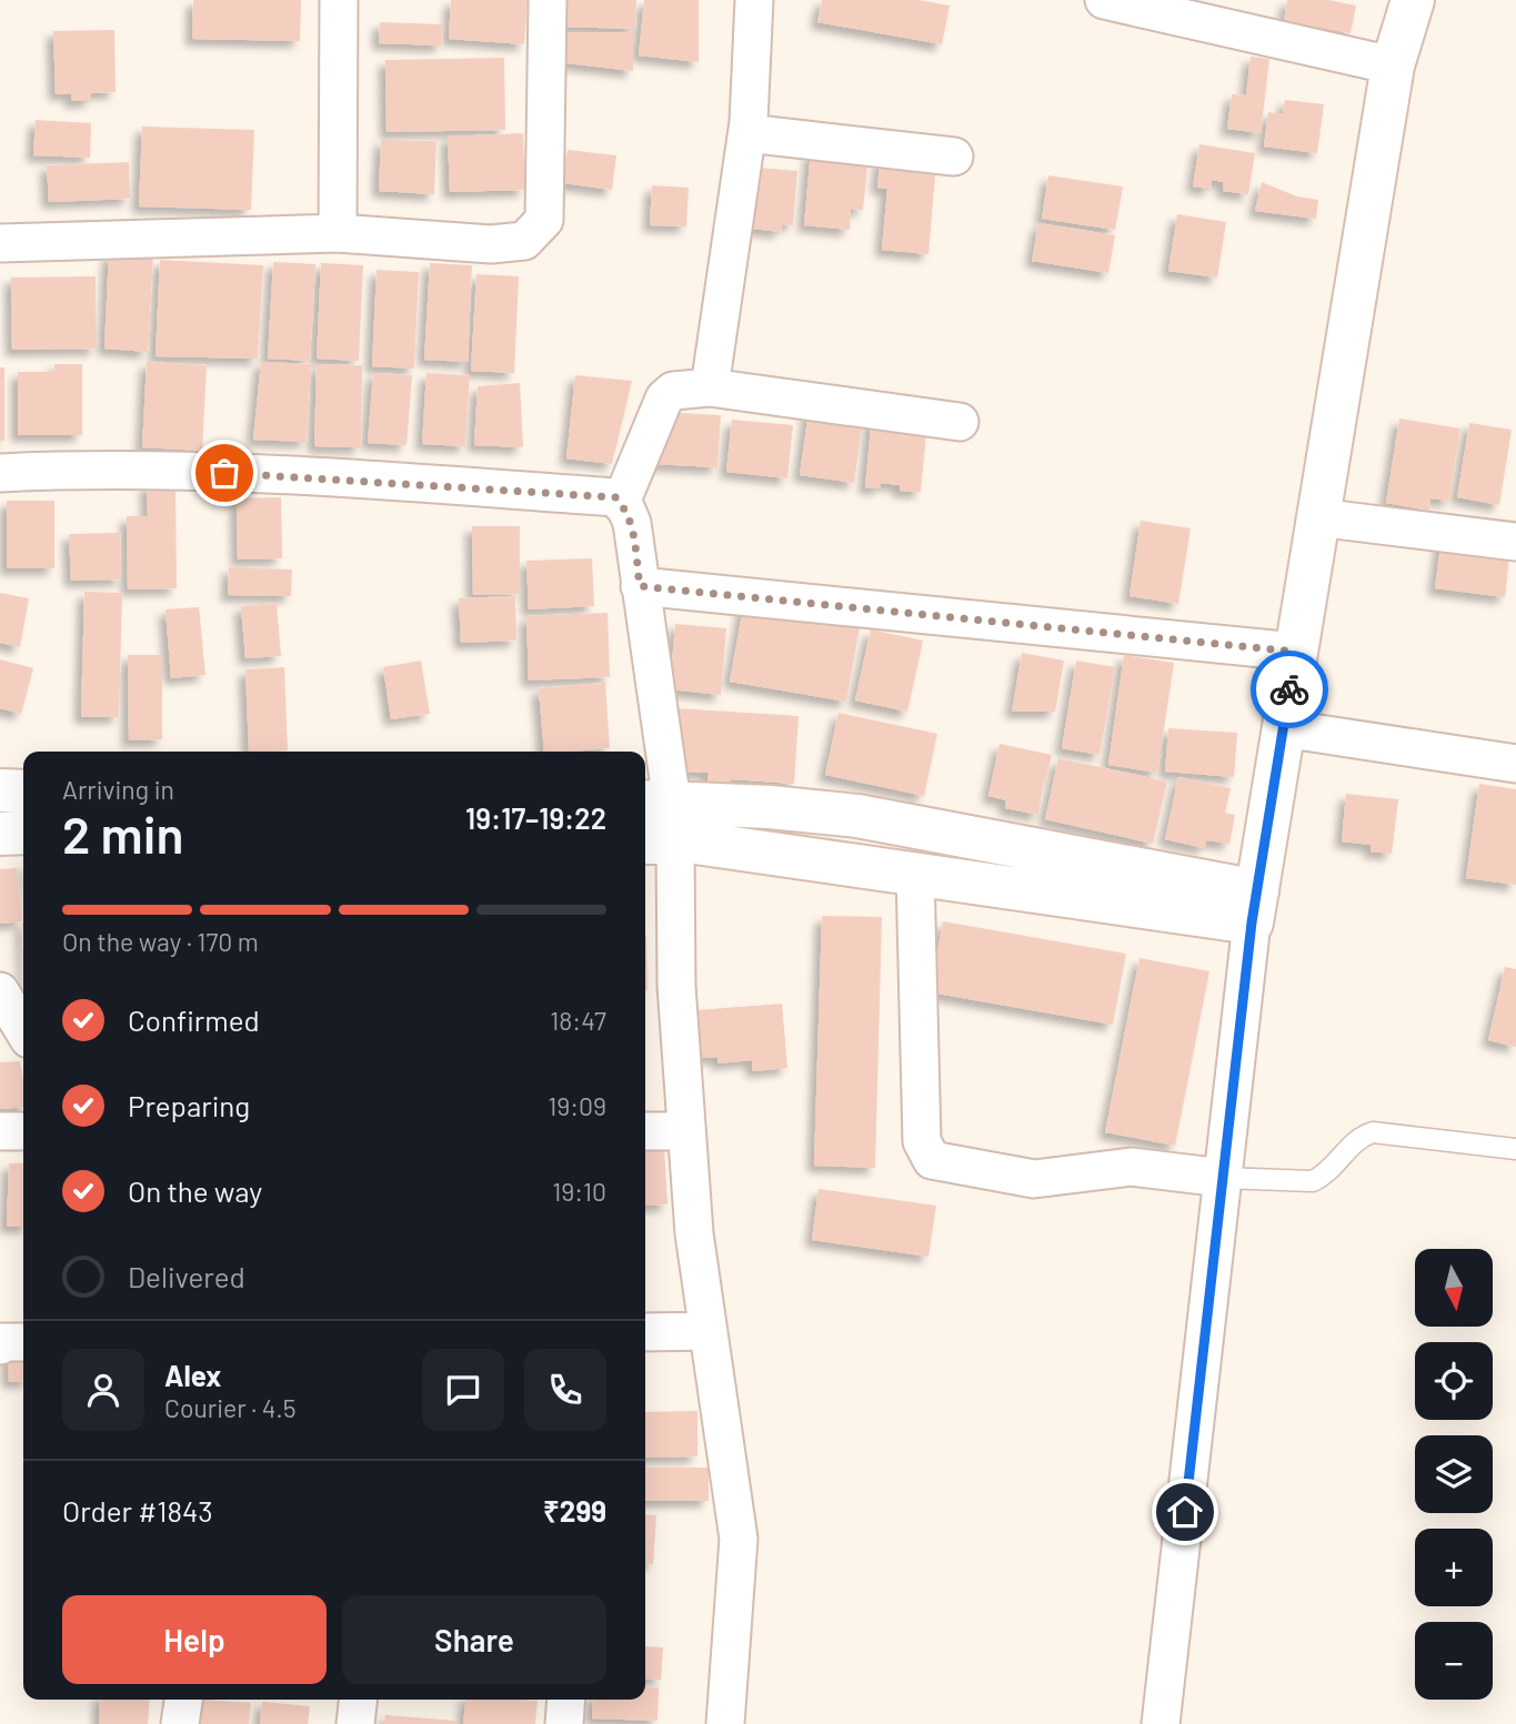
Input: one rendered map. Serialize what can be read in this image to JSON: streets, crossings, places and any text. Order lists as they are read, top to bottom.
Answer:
{
  "north": "bottom",
  "page": {
    "heading": ["2 min", "Arriving in", "19:17–19:22"],
    "panel": [
      "Alex",
      "Courier · 4.5",
      "Order #1843",
      "₹299"
    ],
    "bar": "On the way · 170 m",
    "list": [
      ["Confirmed", "18:47"],
      ["Preparing", "19:09"],
      ["On the way", "19:10"],
      "Delivered"
    ],
    "map_buttons": ["+", "−"],
    "buttons": ["Help", "Share"]
  }
}
